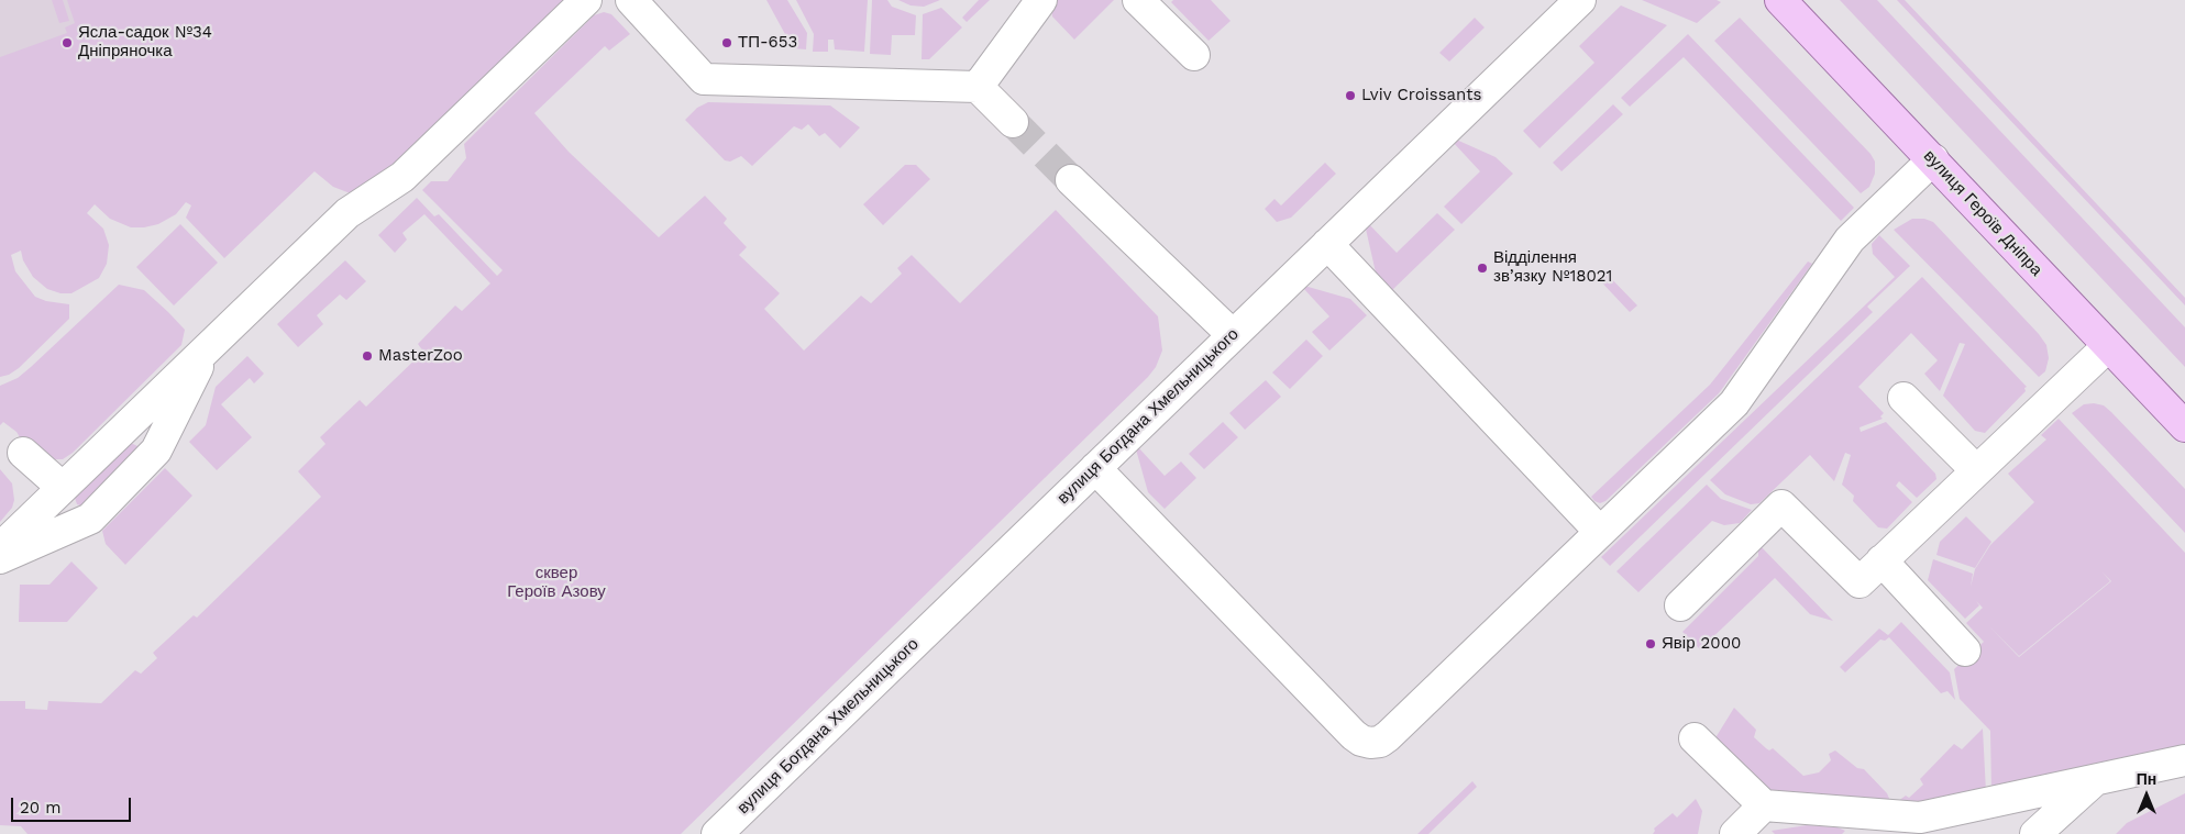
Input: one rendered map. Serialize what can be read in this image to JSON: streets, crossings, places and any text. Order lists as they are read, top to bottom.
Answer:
{
  "streets": {
    "main road": ["вулиця Героїв Дніпра"],
    "street": ["вулиця Богдана Хмельницького"]
  },
  "parks": ["сквер Героїв Азову"],
  "places": [
    "Ясла-садок №34 Дніпряночка",
    "ТП-653",
    "Lviv Croissants",
    "Відділення зв’язку №18021",
    "MasterZoo",
    "Явір 2000"
  ],
  "scale_bar": "20 m",
  "north": "top"
}
